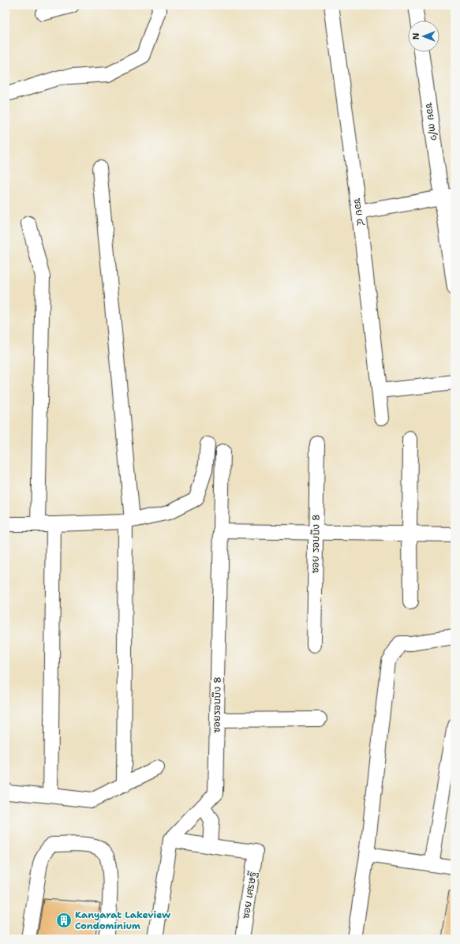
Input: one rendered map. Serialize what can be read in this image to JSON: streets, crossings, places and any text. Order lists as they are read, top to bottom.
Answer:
{
  "streets": {
    "street": [
      "ซอย ๓/๑",
      "ซอย ๔",
      "ซอย รอบบึง 8",
      "ซอยรอบบึง 8",
      "ซอย เศรษฐี"
    ]
  },
  "places": {
    "building": ["Kanyarat Lakeview Condominium"]
  },
  "north": "left"
}
